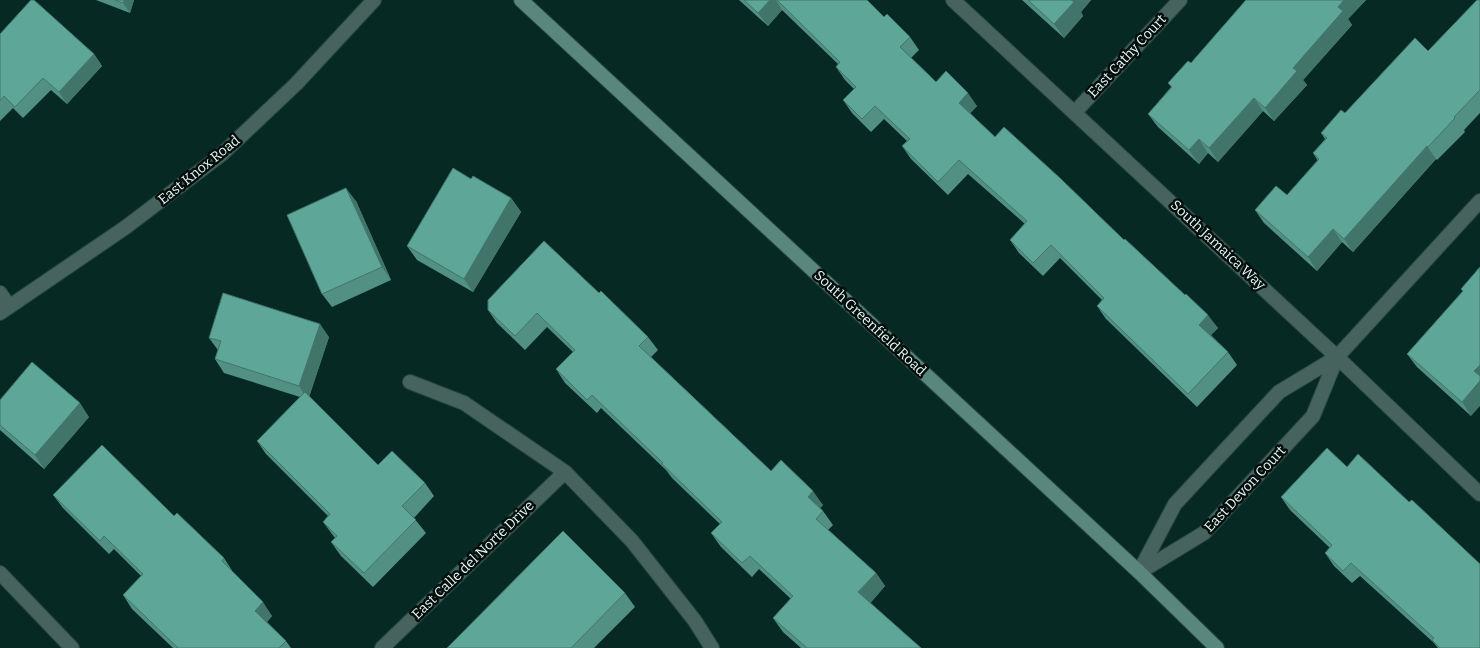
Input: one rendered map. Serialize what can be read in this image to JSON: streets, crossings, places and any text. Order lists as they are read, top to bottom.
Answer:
{
  "streets": {
    "main road": ["South Greenfield Road"],
    "street": [
      "East Cathy Court",
      "East Knox Road",
      "South Jamaica Way",
      "East Devon Court",
      "East Calle del Norte Drive"
    ]
  },
  "crossings": [
    ["East Cathy Court", "South Jamaica Way"],
    ["South Jamaica Way", "East Devon Court"],
    ["South Greenfield Road", "East Devon Court"]
  ]
}
